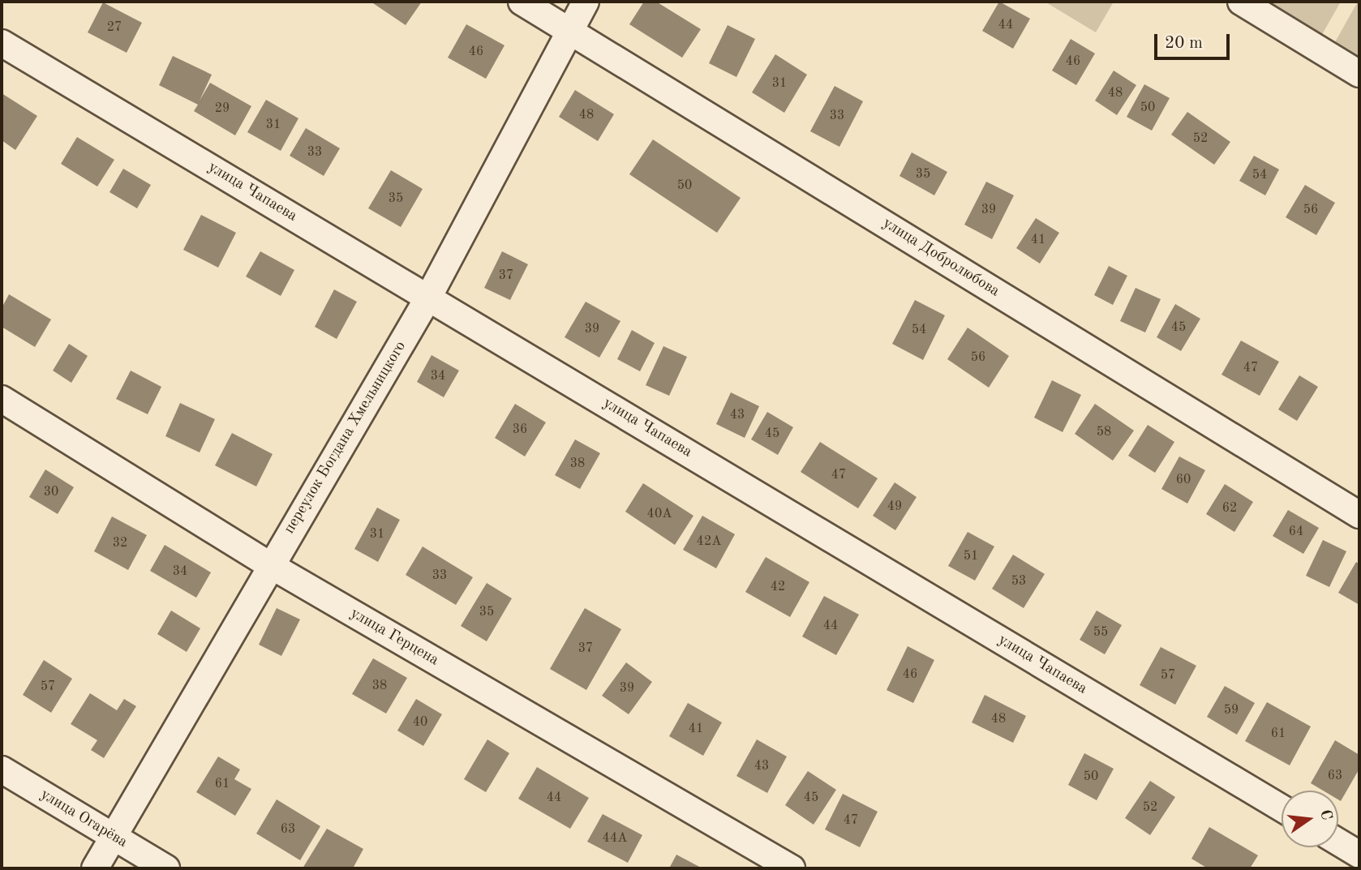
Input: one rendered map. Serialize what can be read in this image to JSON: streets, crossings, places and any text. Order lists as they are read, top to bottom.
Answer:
{
  "streets": {
    "street": [
      "улица Чапаева",
      "улица Добролюбова",
      "переулок Богдана Хмельницкого",
      "улица Герцена",
      "улица Огарёва"
    ]
  },
  "crossings": [
    ["улица Чапаева", "переулок Богдана Хмельницкого"],
    ["улица Добролюбова", "переулок Богдана Хмельницкого"],
    ["переулок Богдана Хмельницкого", "улица Герцена"],
    ["переулок Богдана Хмельницкого", "улица Огарёва"]
  ],
  "house_numbers": [
    "44",
    "27",
    "46",
    "46",
    "31",
    "48",
    "50",
    "29",
    "48",
    "33",
    "31",
    "52",
    "33",
    "35",
    "54",
    "50",
    "35",
    "39",
    "56",
    "41",
    "37",
    "45",
    "39",
    "54",
    "56",
    "47",
    "34",
    "43",
    "36",
    "58",
    "45",
    "38",
    "47",
    "60",
    "30",
    "49",
    "62",
    "40А",
    "64",
    "31",
    "42А",
    "32",
    "51",
    "34",
    "33",
    "53",
    "42",
    "35",
    "44",
    "55",
    "37",
    "46",
    "57",
    "38",
    "57",
    "39",
    "59",
    "48",
    "40",
    "41",
    "61",
    "43",
    "63",
    "50",
    "61",
    "44",
    "45",
    "52",
    "47",
    "63",
    "44А"
  ],
  "scale_bar": "20 m",
  "north": "right"
}
